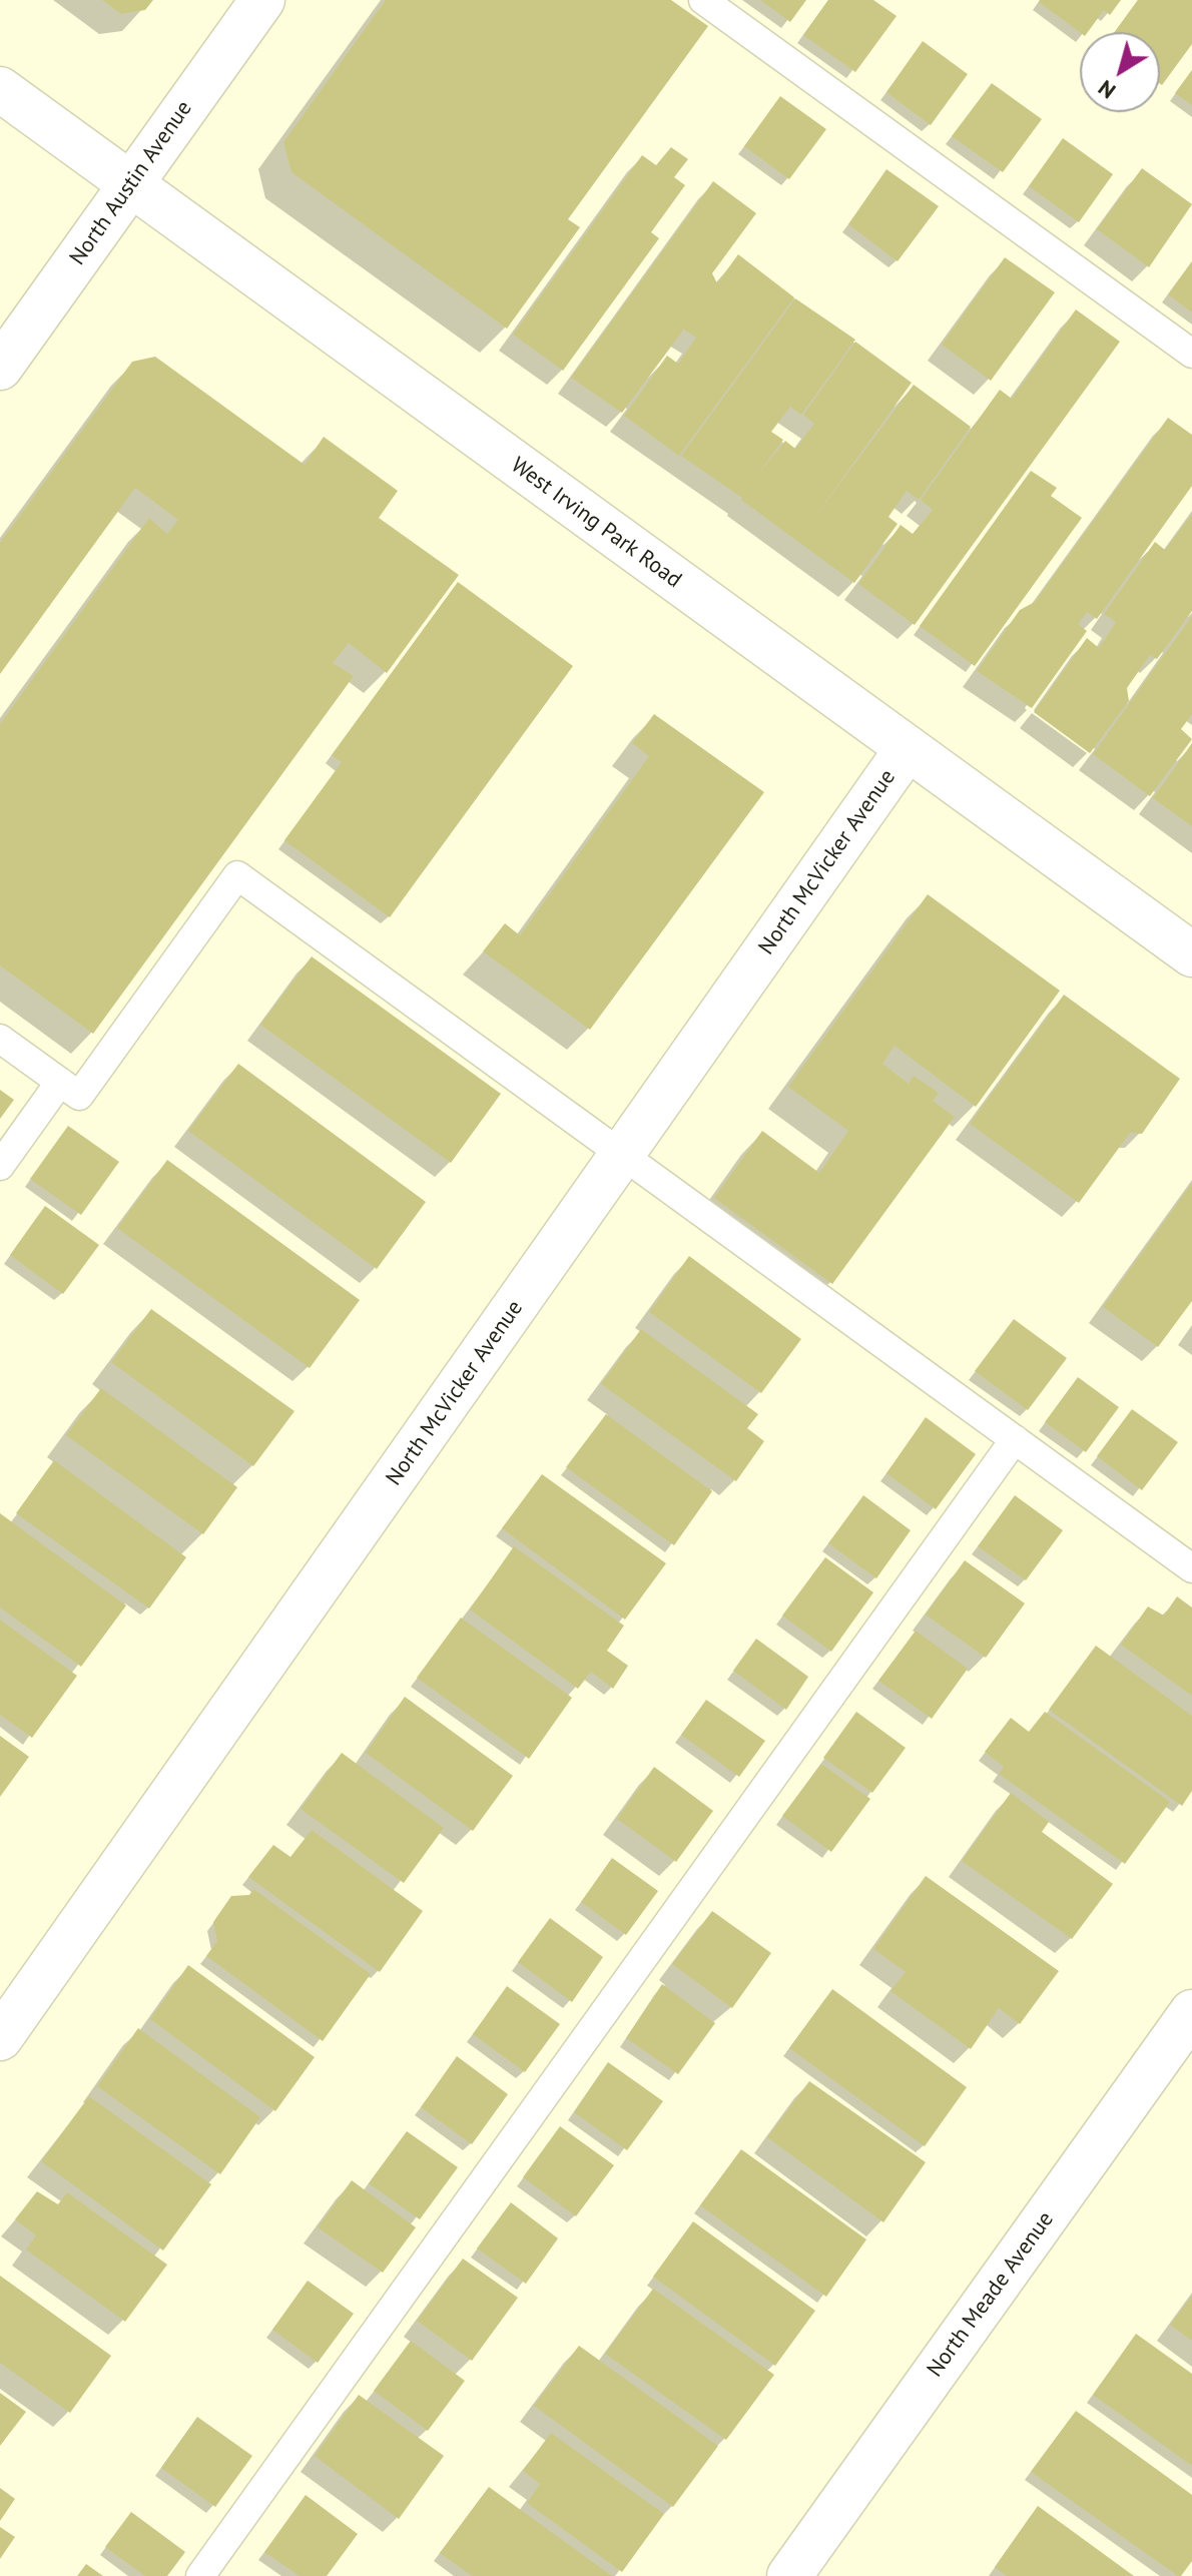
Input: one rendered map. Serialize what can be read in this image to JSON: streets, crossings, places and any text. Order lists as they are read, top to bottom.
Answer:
{
  "streets": {
    "street": [
      "North Austin Avenue",
      "West Irving Park Road",
      "North McVicker Avenue",
      "North Meade Avenue"
    ]
  },
  "crossings": [
    ["North Austin Avenue", "West Irving Park Road"],
    ["West Irving Park Road", "North McVicker Avenue"]
  ],
  "north": "bottom left"
}
